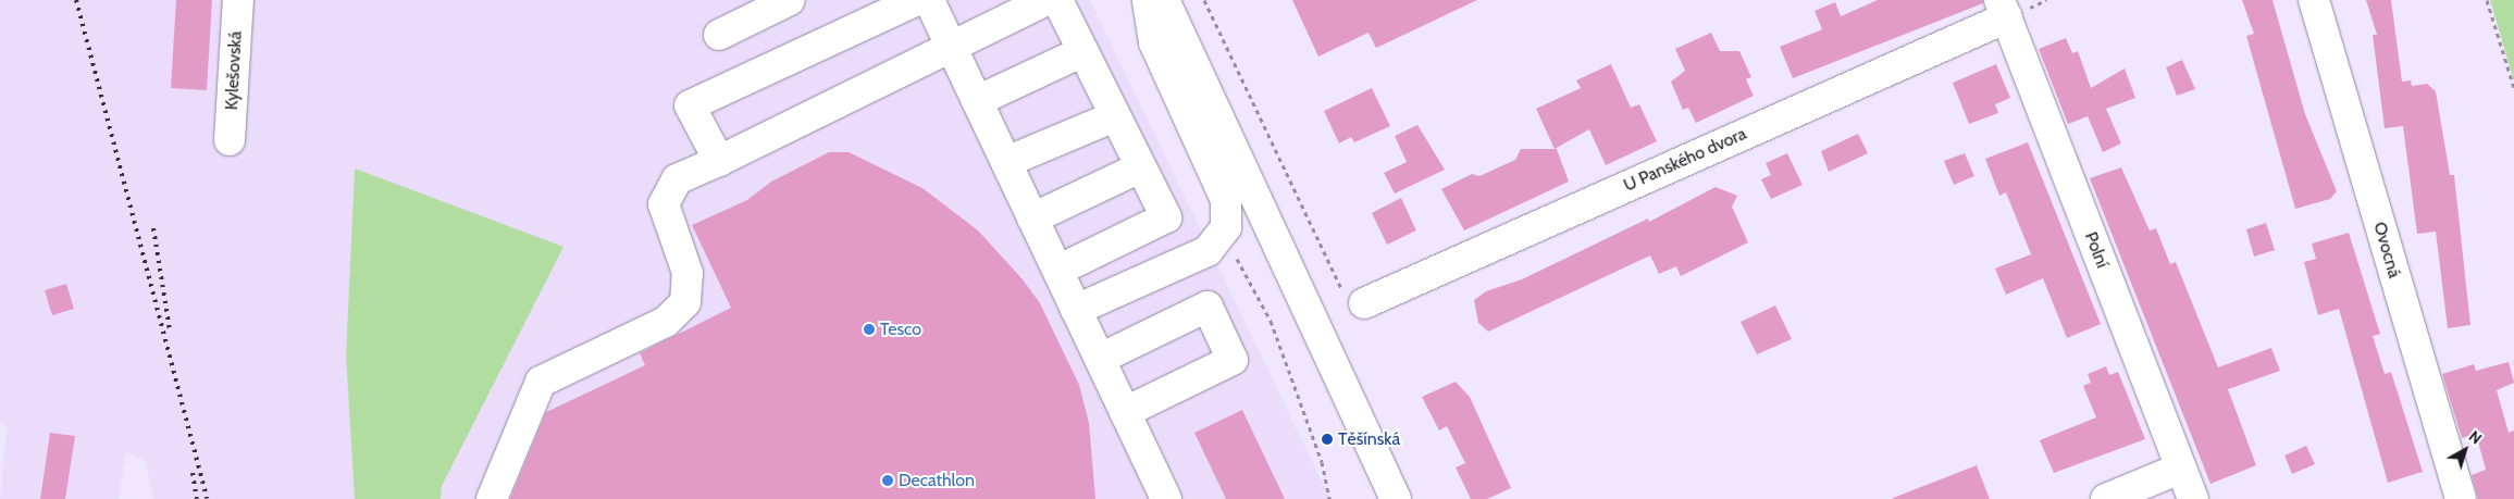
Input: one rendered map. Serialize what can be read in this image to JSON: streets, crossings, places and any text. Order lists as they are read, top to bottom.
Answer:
{
  "streets": {
    "street": [
      "Kylešovská",
      "U Panského dvora",
      "Polní",
      "Ovocná"
    ]
  },
  "crossings": [
    ["U Panského dvora", "Polní"]
  ],
  "places": ["Tesco", "Těšínská", "Decathlon"],
  "north": "top right"
}
